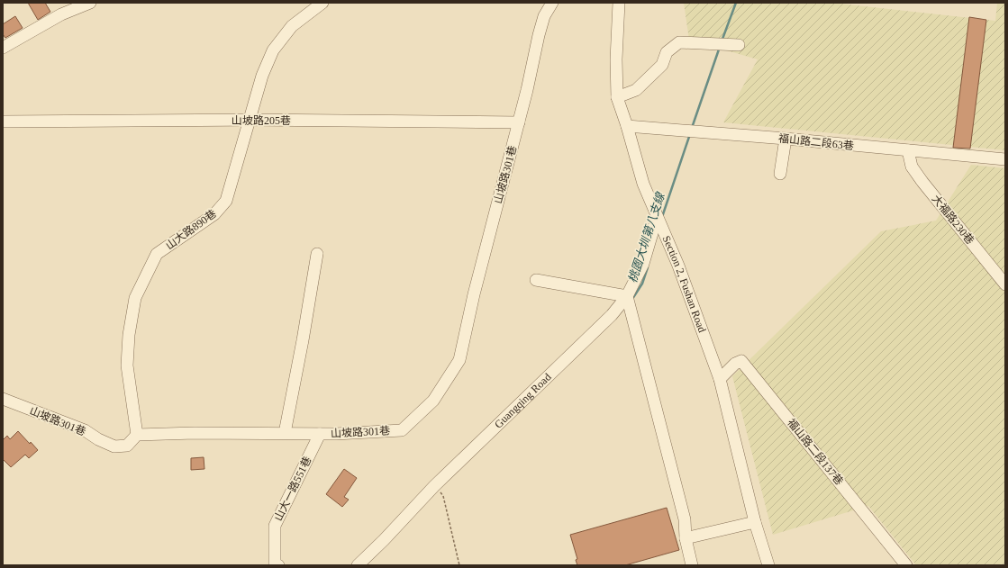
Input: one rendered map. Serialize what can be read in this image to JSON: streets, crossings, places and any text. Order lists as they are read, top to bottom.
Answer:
{
  "streets": {
    "street": [
      "山坡路205巷",
      "福山路二段63巷",
      "山坡路301巷",
      "大福路230巷",
      "山大路890巷",
      "Section 2, Fushan Road",
      "Guangqing Road",
      "福山路二段137巷",
      "山大一路551巷"
    ]
  },
  "crossings": [
    ["山坡路205巷", "山坡路301巷"],
    ["山坡路205巷", "山大路890巷"],
    ["福山路二段63巷", "大福路230巷"],
    ["福山路二段63巷", "Section 2, Fushan Road"],
    ["山坡路301巷", "山大路890巷"],
    ["山坡路301巷", "山大一路551巷"],
    ["Section 2, Fushan Road", "Guangqing Road"],
    ["Section 2, Fushan Road", "福山路二段137巷"]
  ],
  "water": ["桃園大圳第八支線"]
}
